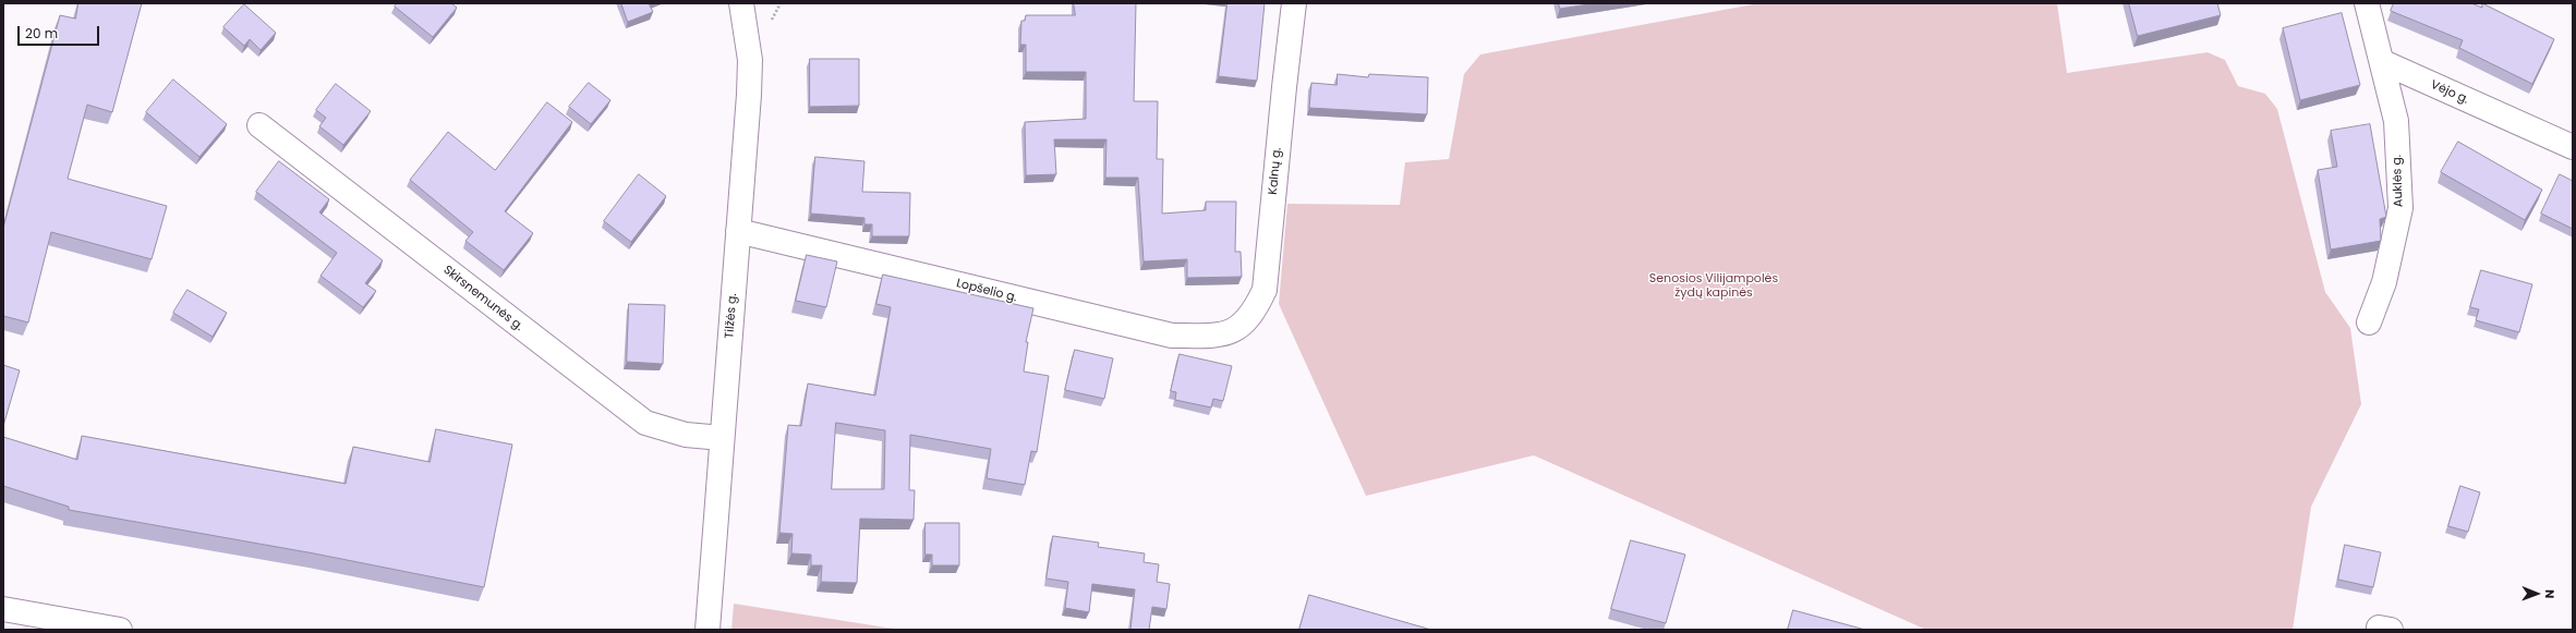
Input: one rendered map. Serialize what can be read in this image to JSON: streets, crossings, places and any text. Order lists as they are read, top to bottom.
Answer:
{
  "streets": {
    "street": [
      "Vėjo g.",
      "Kalnų g.",
      "Auklės g.",
      "Lopšelio g.",
      "Skirsnemunės g.",
      "Tilžės g."
    ]
  },
  "crossings": [
    ["Vėjo g.", "Auklės g."],
    ["Kalnų g.", "Lopšelio g."],
    ["Lopšelio g.", "Tilžės g."],
    ["Skirsnemunės g.", "Tilžės g."]
  ],
  "parks": ["Senosios Vilijampolės žydų kapinės"],
  "scale_bar": "20 m",
  "north": "right"
}
